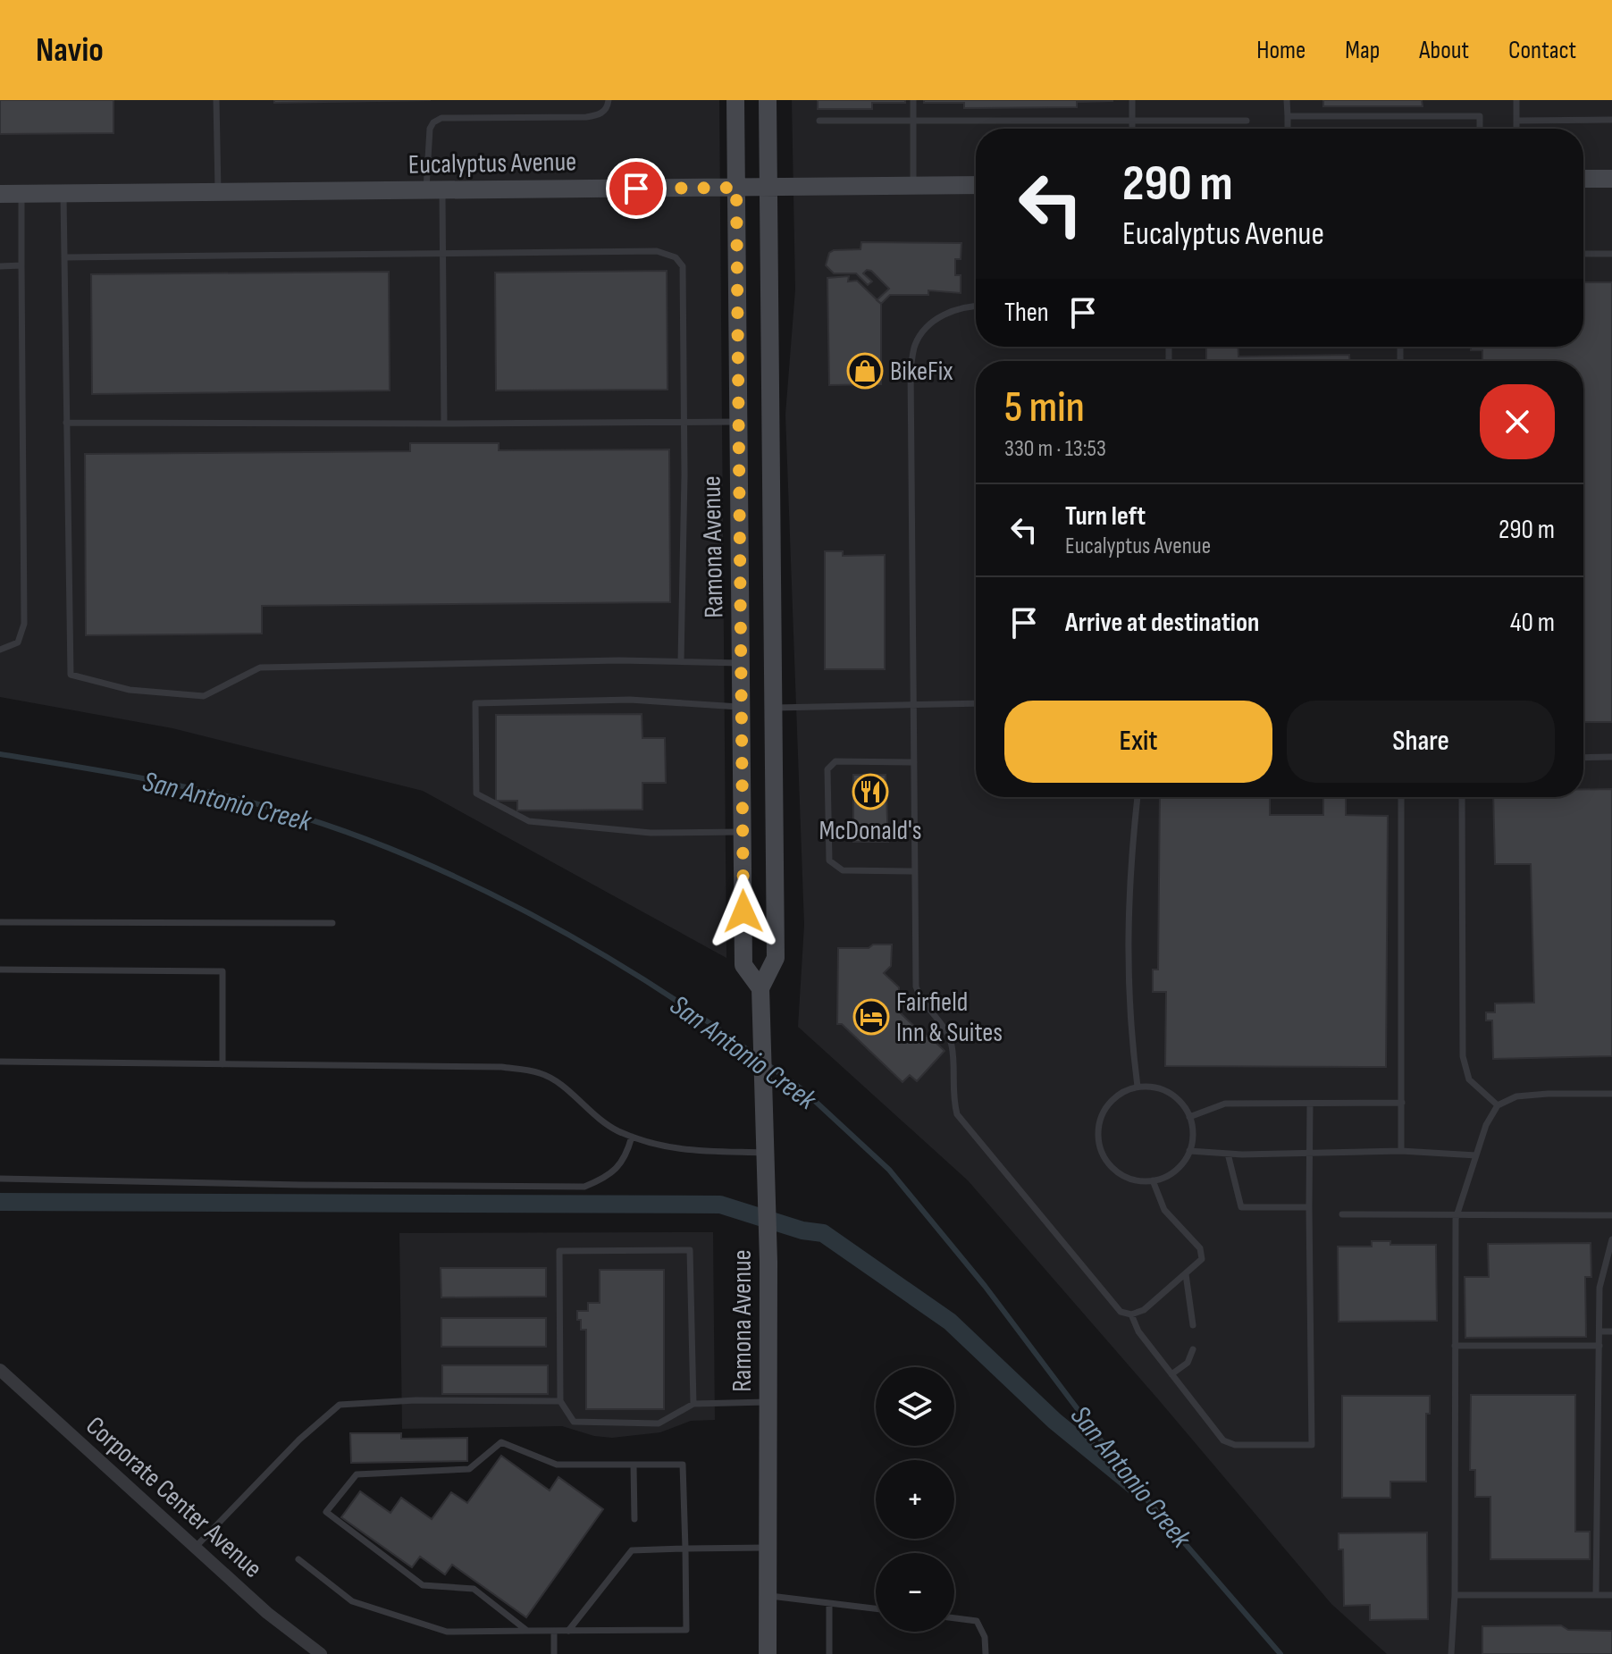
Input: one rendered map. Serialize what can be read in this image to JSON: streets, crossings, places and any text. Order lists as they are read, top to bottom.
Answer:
{
  "streets": {
    "main road": ["Eucalyptus Avenue", "Ramona Avenue"],
    "street": ["Corporate Center Avenue"]
  },
  "crossings": [
    ["Eucalyptus Avenue", "Ramona Avenue"]
  ],
  "water": ["San Antonio Creek"],
  "places": {
    "shop": ["BikeFix"],
    "restaurant": ["McDonald's"],
    "hotel": ["Fairfield Inn & Suites"]
  },
  "page": {
    "header": "Navio",
    "nav": [
      "Home",
      "Map",
      "About",
      "Contact"
    ],
    "turn": ["290 m", "Eucalyptus Avenue"],
    "then": "Then",
    "heading": ["5 min", "330 m · 13:53"],
    "list": [
      {
        "name": "Turn left",
        "note": "Eucalyptus Avenue",
        "value": "290 m"
      },
      {
        "name": "Arrive at destination",
        "value": "40 m"
      }
    ],
    "buttons": ["Exit", "Share"],
    "map_buttons": ["+", "−"]
  }
}
